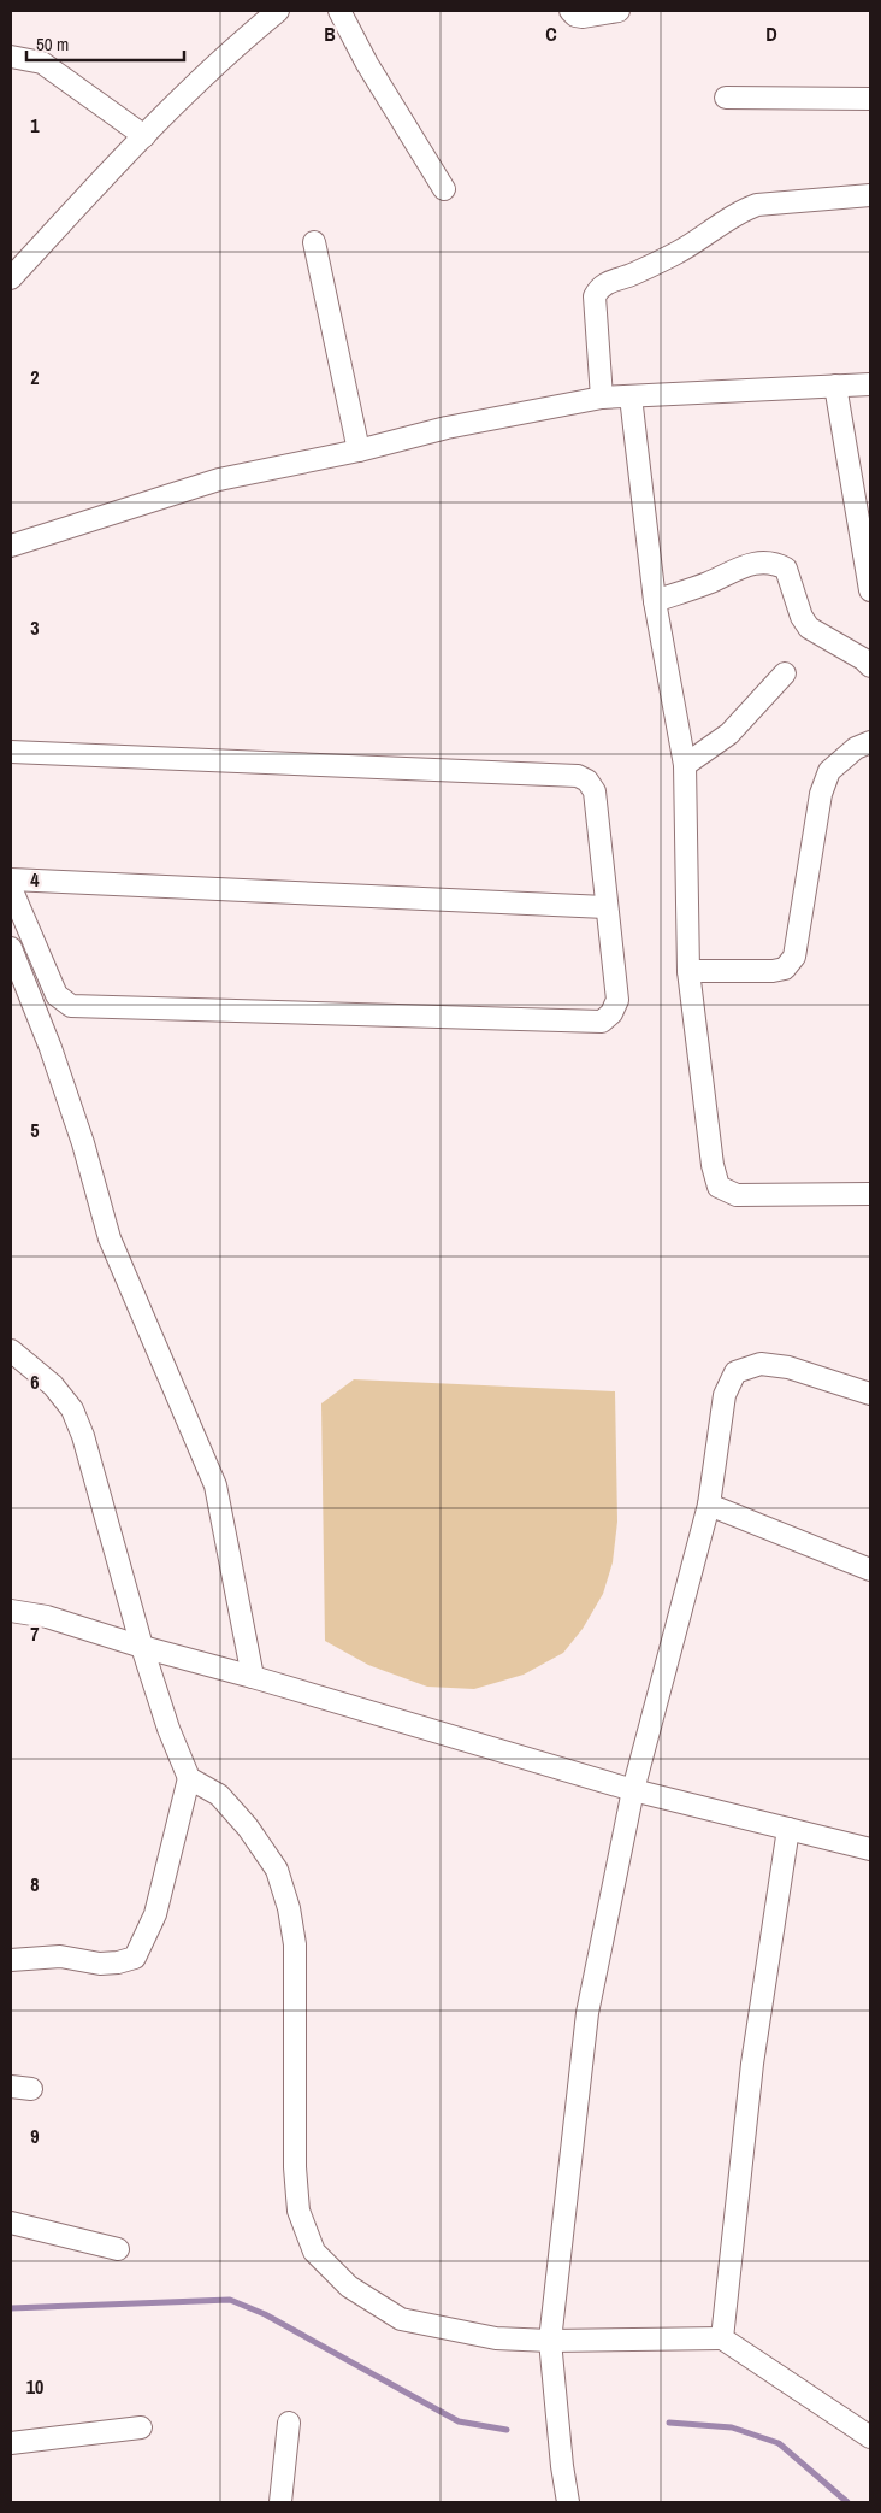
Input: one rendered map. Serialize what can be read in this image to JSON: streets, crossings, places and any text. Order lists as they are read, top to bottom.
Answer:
{
  "scale_bar": "50 m",
  "grid": {
    "columns": ["B", "C", "D"],
    "rows": [
      "1",
      "2",
      "3",
      "4",
      "5",
      "6",
      "7",
      "8",
      "9",
      "10"
    ]
  }
}
